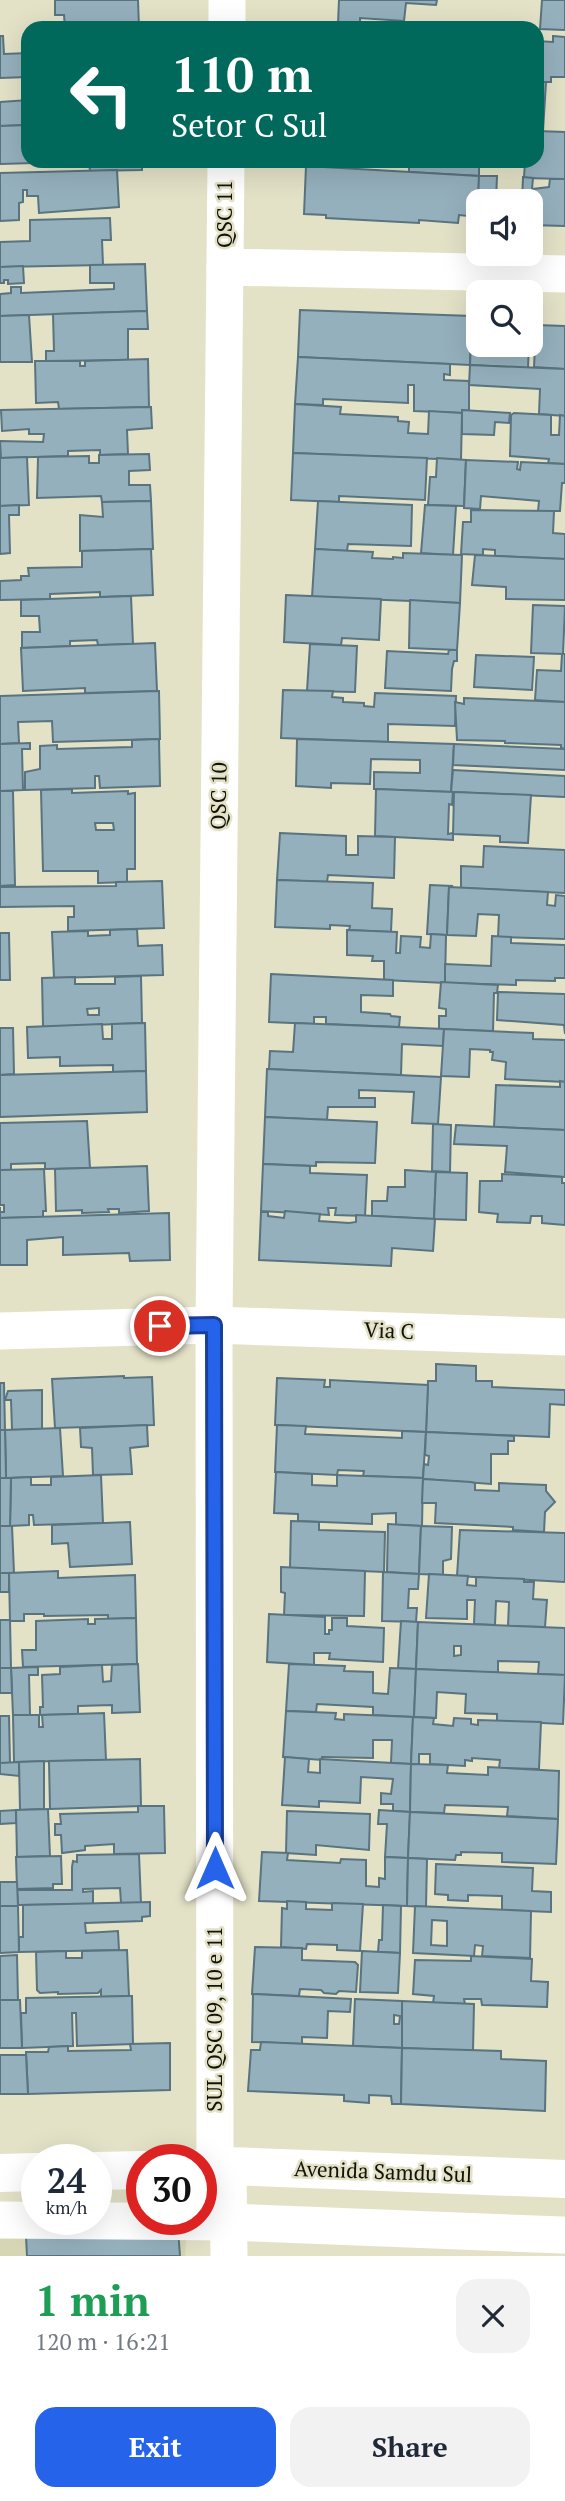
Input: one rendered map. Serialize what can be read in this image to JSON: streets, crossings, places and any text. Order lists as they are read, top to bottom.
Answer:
{
  "streets": {
    "main road": ["Avenida Samdu Sul"],
    "street": [
      "QSC 11",
      "QSC 10",
      "Via C",
      "SUL QSC 09, 10 e 11"
    ]
  },
  "crossings": [
    ["QSC 11", "QSC 10"],
    ["QSC 10", "Via C"],
    ["QSC 10", "SUL QSC 09, 10 e 11"],
    ["Via C", "SUL QSC 09, 10 e 11"]
  ],
  "page": {
    "turn": ["110 m", "Setor C Sul"],
    "speed": "24 km/h",
    "limit": "30",
    "heading": ["1 min", "120 m · 16:21"],
    "buttons": ["Exit", "Share"]
  }
}
